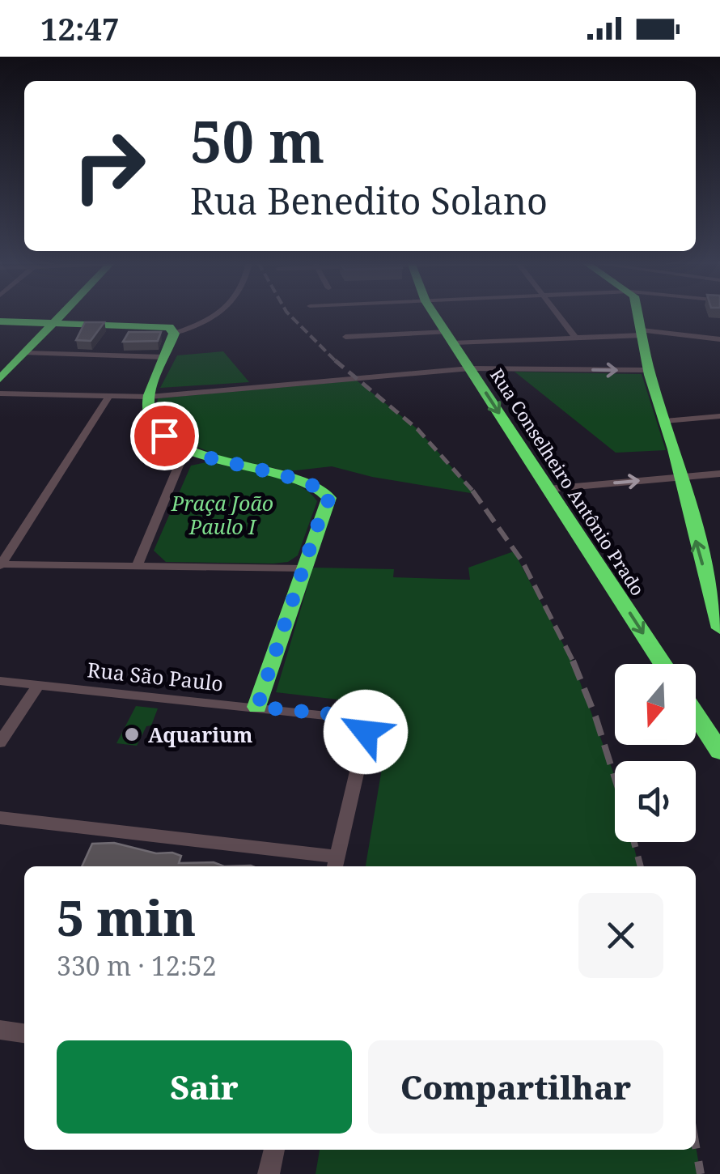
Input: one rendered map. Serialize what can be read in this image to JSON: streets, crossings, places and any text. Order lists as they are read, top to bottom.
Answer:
{
  "streets": {
    "main road": ["Rua Conselheiro Antônio Prado"],
    "street": ["Rua São Paulo"]
  },
  "parks": ["Praça João Paulo I"],
  "places": ["Aquarium"],
  "north": "bottom",
  "page": {
    "status": "12:47",
    "turn": ["50 m", "Rua Benedito Solano"],
    "heading": ["5 min", "330 m · 12:52"],
    "buttons": ["Sair", "Compartilhar"]
  }
}
